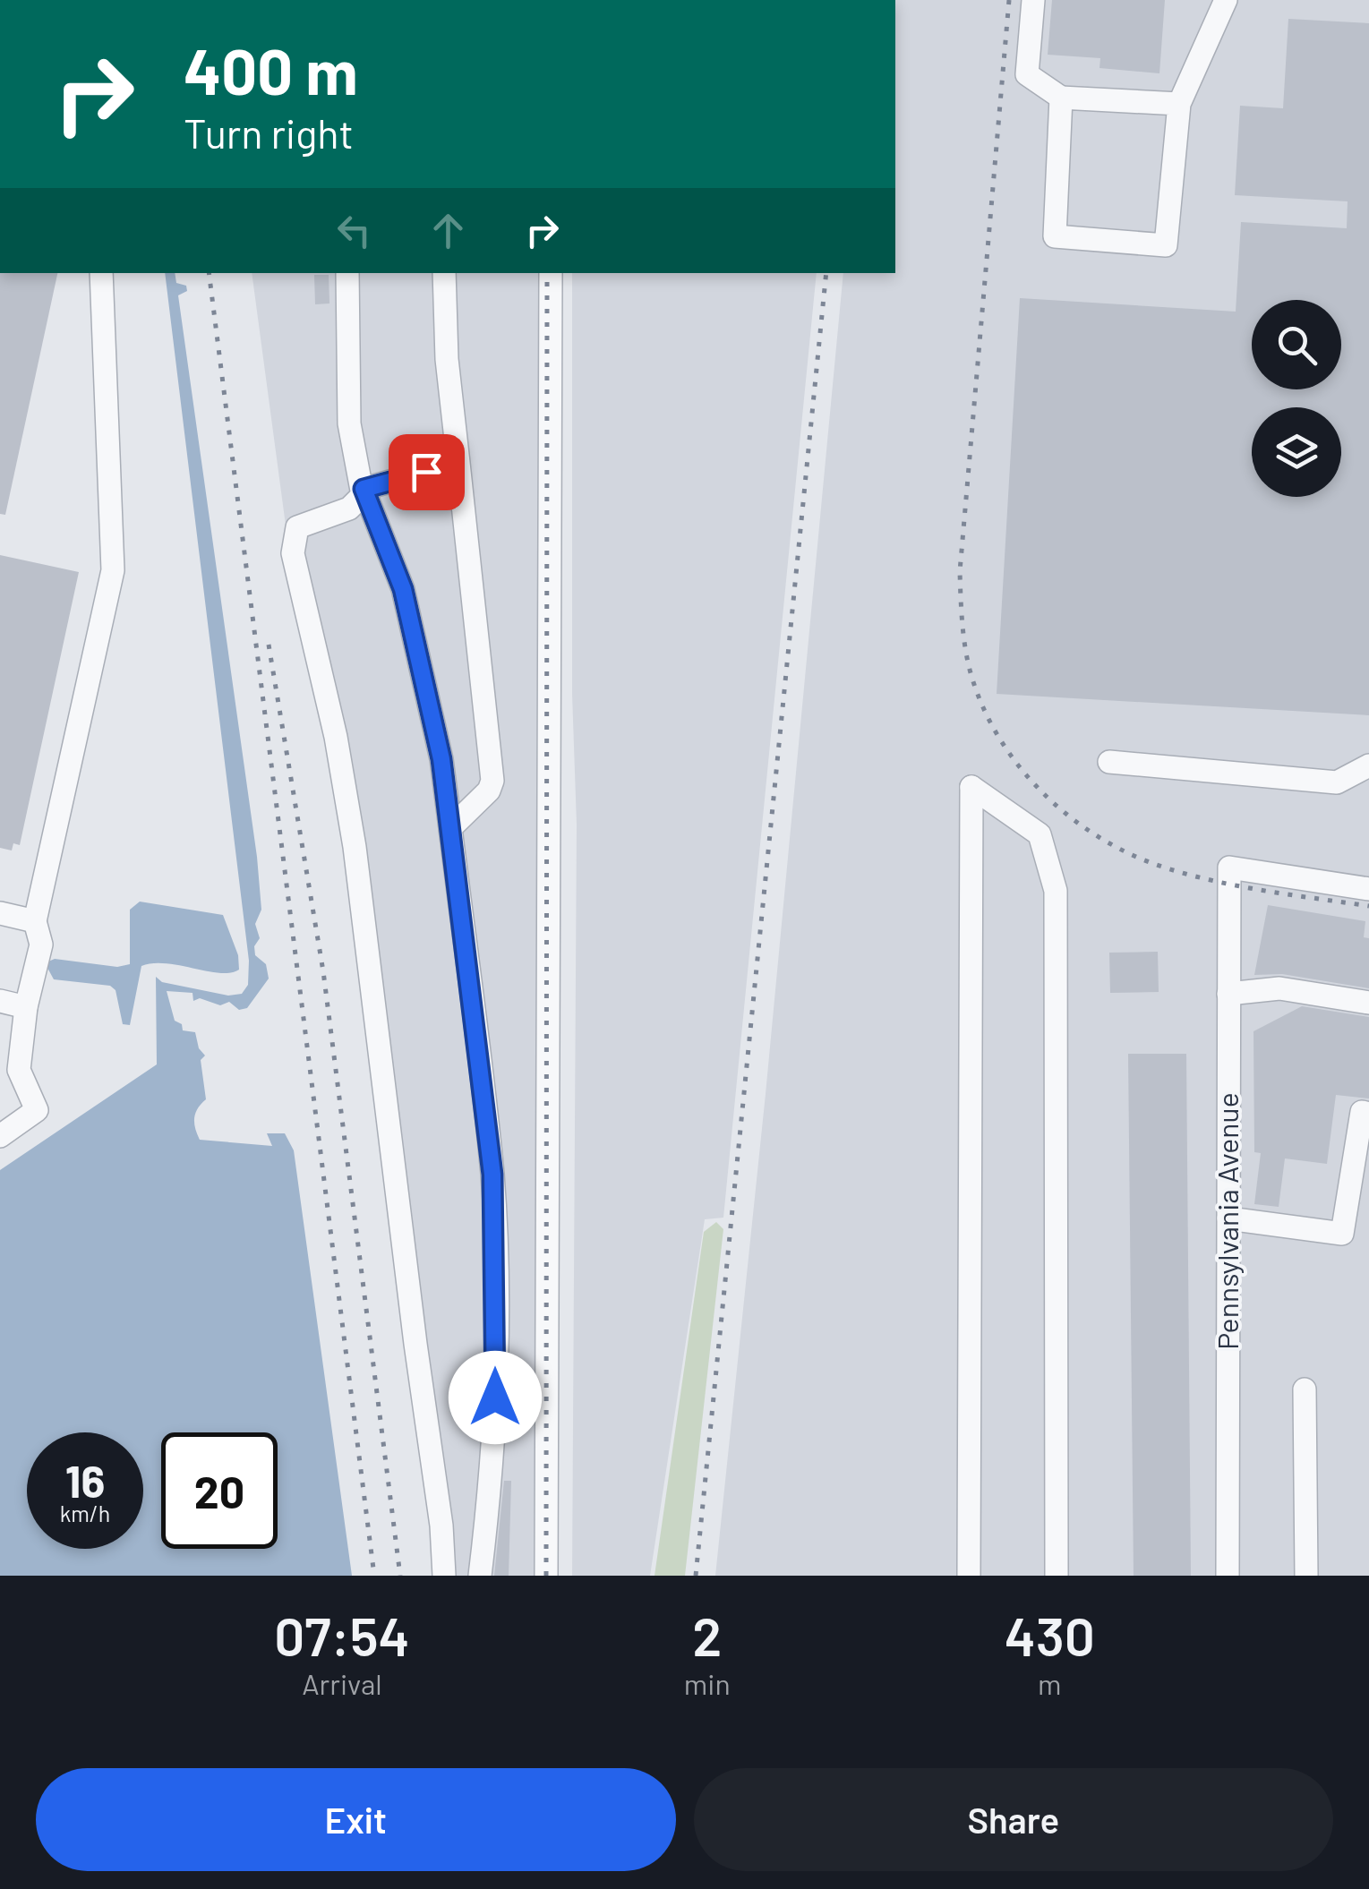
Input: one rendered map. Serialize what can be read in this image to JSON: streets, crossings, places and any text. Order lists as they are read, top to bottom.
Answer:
{
  "streets": {
    "street": ["Pennsylvania Avenue"]
  },
  "page": {
    "turn": ["400 m", "Turn right"],
    "speed": "16 km/h",
    "limit": "20",
    "eta": [
      "07:54",
      "Arrival",
      "2",
      "min",
      "430",
      "m"
    ],
    "buttons": ["Exit", "Share"]
  }
}
